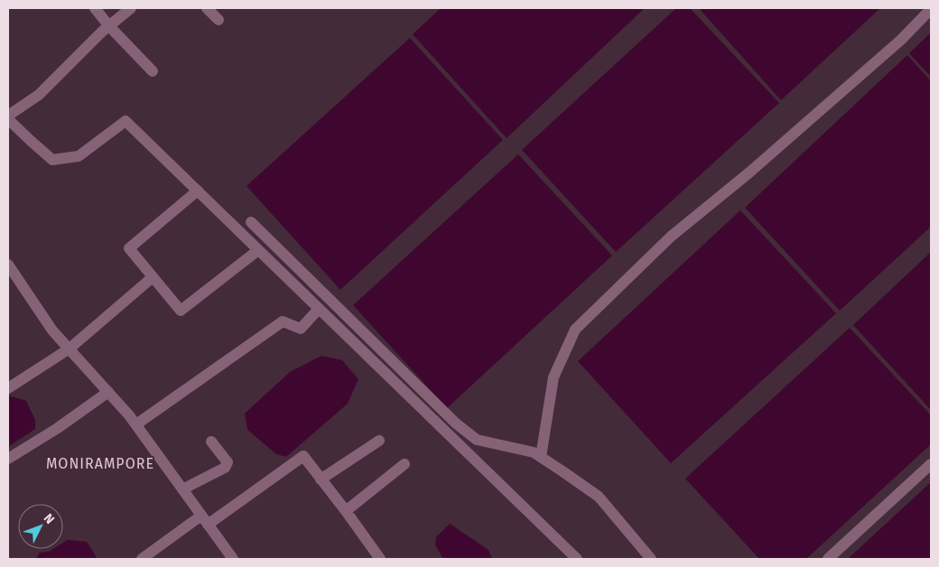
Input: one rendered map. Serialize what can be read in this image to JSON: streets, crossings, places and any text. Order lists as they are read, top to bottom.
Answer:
{
  "districts": ["MONIRAMPORE"],
  "north": "top right"
}
